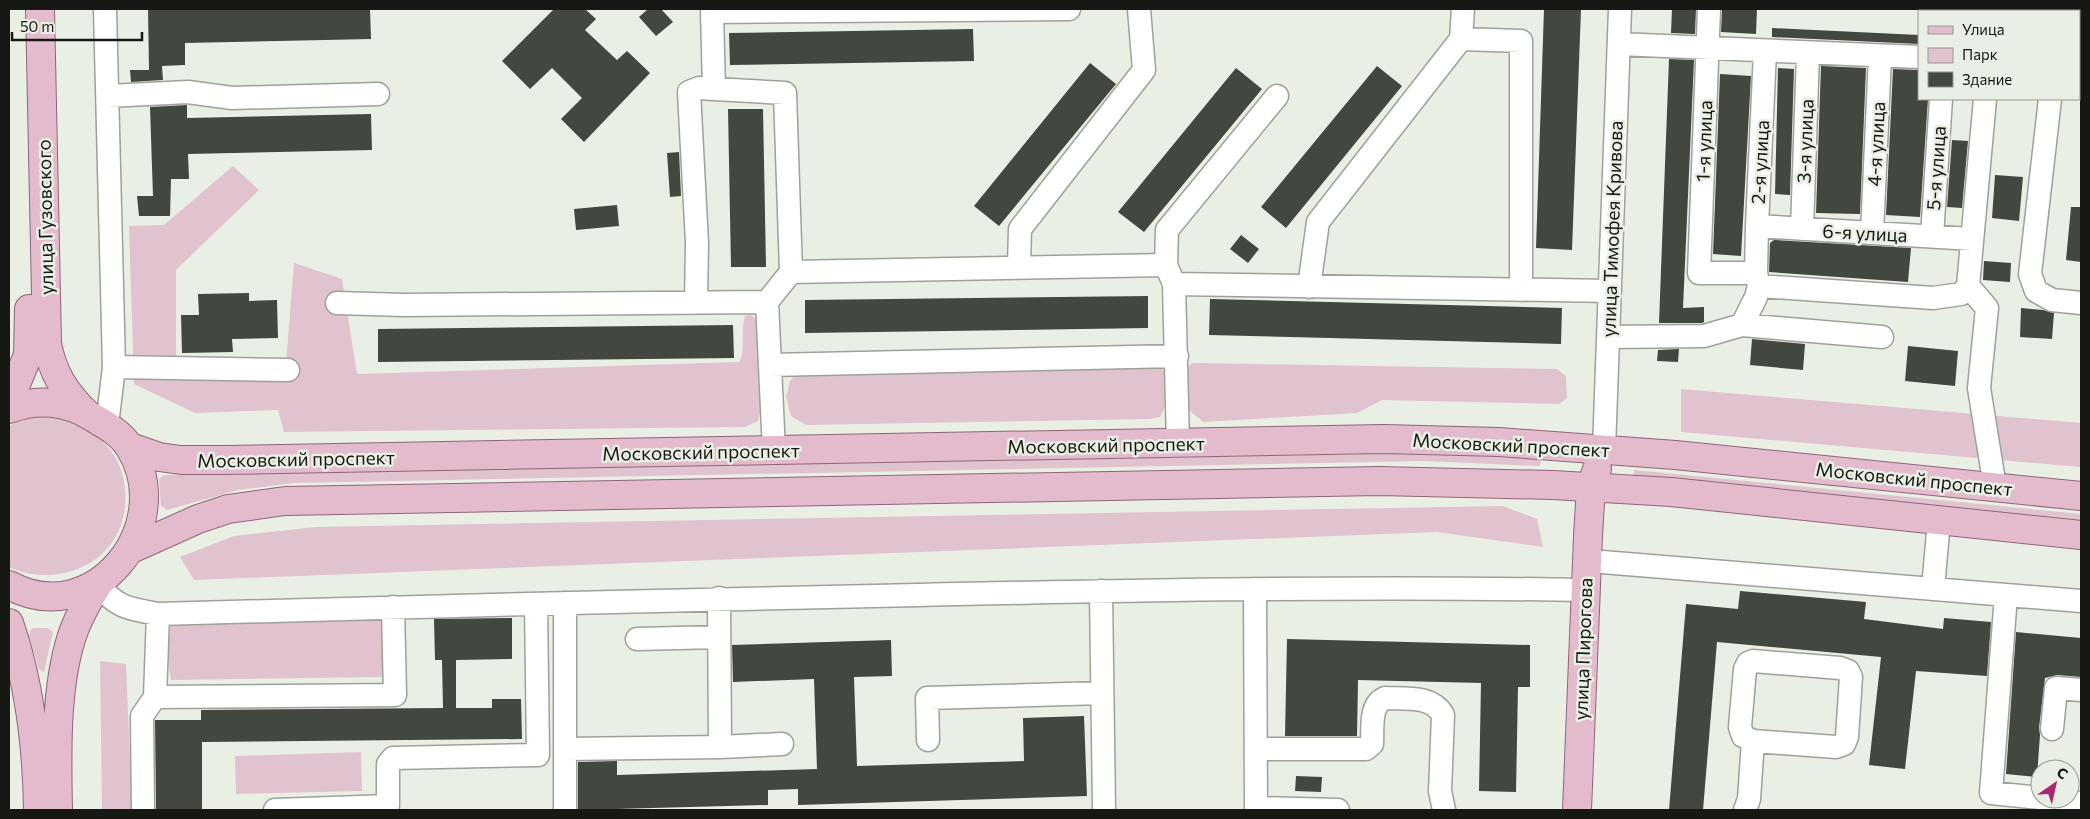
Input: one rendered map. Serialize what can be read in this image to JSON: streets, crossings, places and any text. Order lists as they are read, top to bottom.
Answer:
{
  "streets": {
    "main road": ["улица Гузовского", "Московский проспект", "улица Пирогова"],
    "street": [
      "1-я улица",
      "3-я улица",
      "4-я улица",
      "2-я улица",
      "5-я улица",
      "улица Тимофея Кривова",
      "6-я улица"
    ]
  },
  "crossings": [
    ["1-я улица", "2-я улица"],
    ["3-я улица", "6-я улица"],
    ["4-я улица", "6-я улица"],
    ["2-я улица", "6-я улица"],
    ["5-я улица", "6-я улица"],
    ["улица Гузовского", "Московский проспект"],
    ["улица Тимофея Кривова", "Московский проспект"],
    ["Московский проспект", "улица Пирогова"]
  ],
  "legend": ["Улица", "Парк", "Здание"],
  "scale_bar": "50 m",
  "north": "top right"
}
